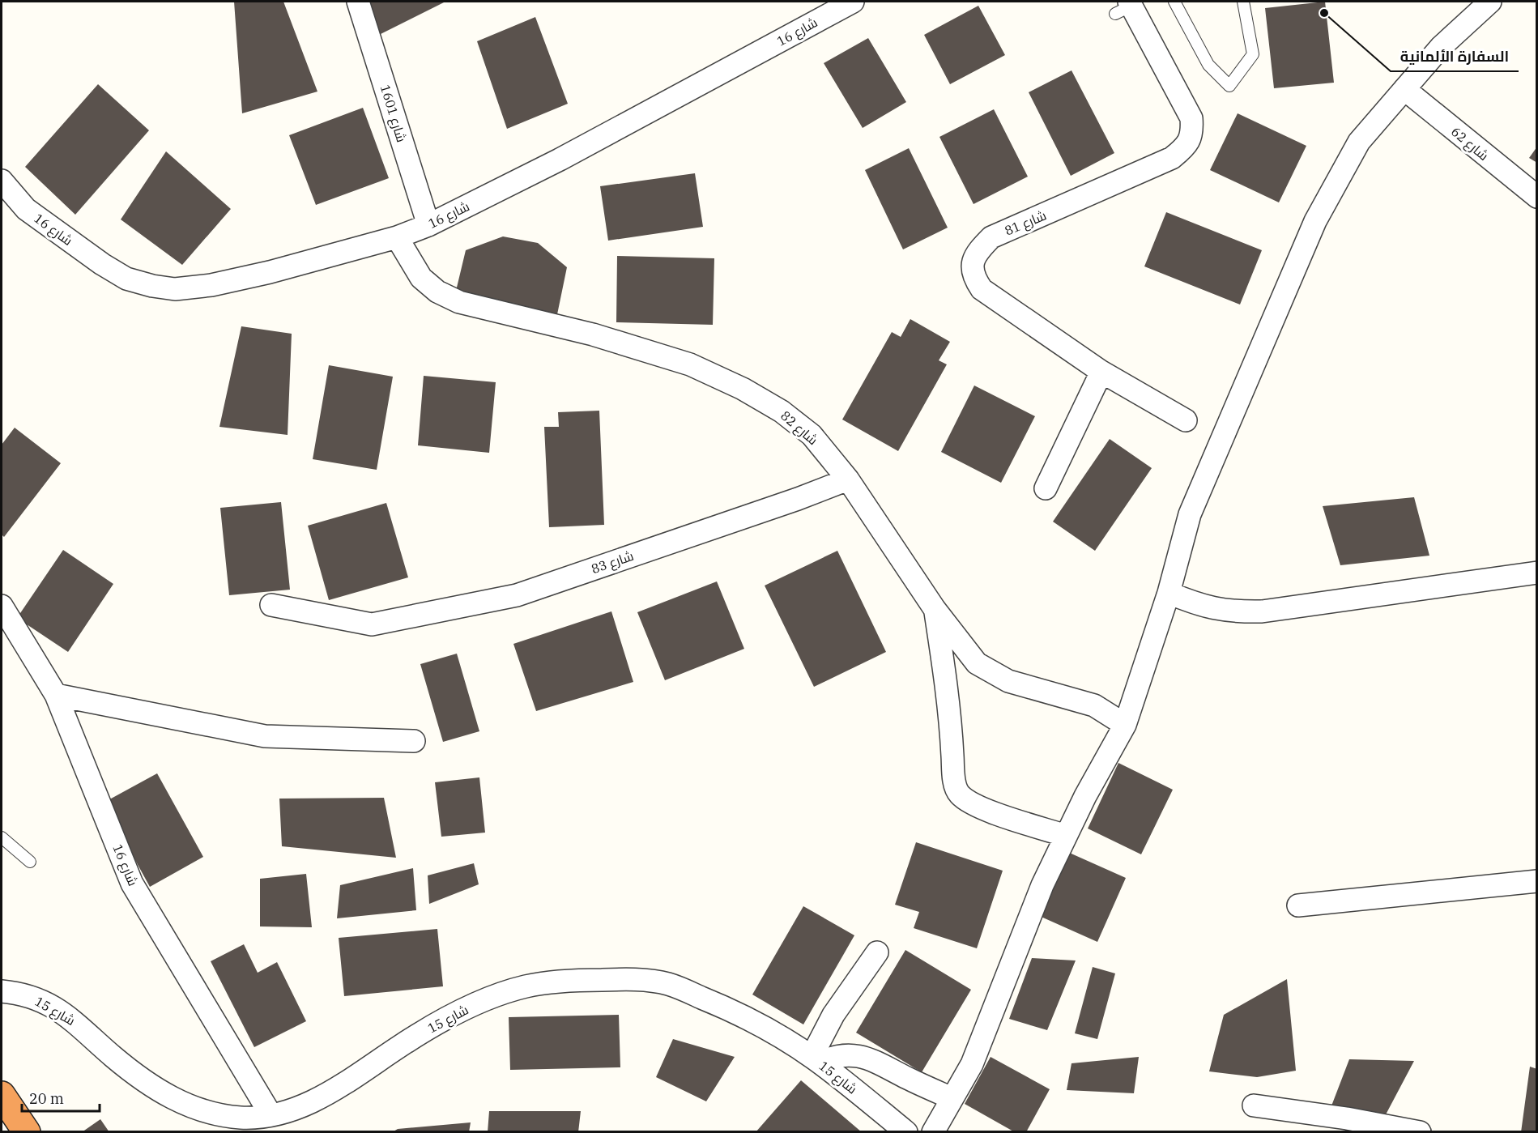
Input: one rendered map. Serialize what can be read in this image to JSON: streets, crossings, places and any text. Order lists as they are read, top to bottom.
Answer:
{
  "streets": {
    "street": [
      "شارع 16",
      "شارع 1601",
      "شارع 62",
      "شارع 81",
      "شارع 82",
      "شارع 83",
      "شارع 15"
    ]
  },
  "crossings": [
    ["شارع 16", "شارع 1601"],
    ["شارع 16", "شارع 82"],
    ["شارع 16", "شارع 15"],
    ["شارع 82", "شارع 83"]
  ],
  "places": ["السفارة الألمانية"],
  "scale_bar": "20 m"
}
